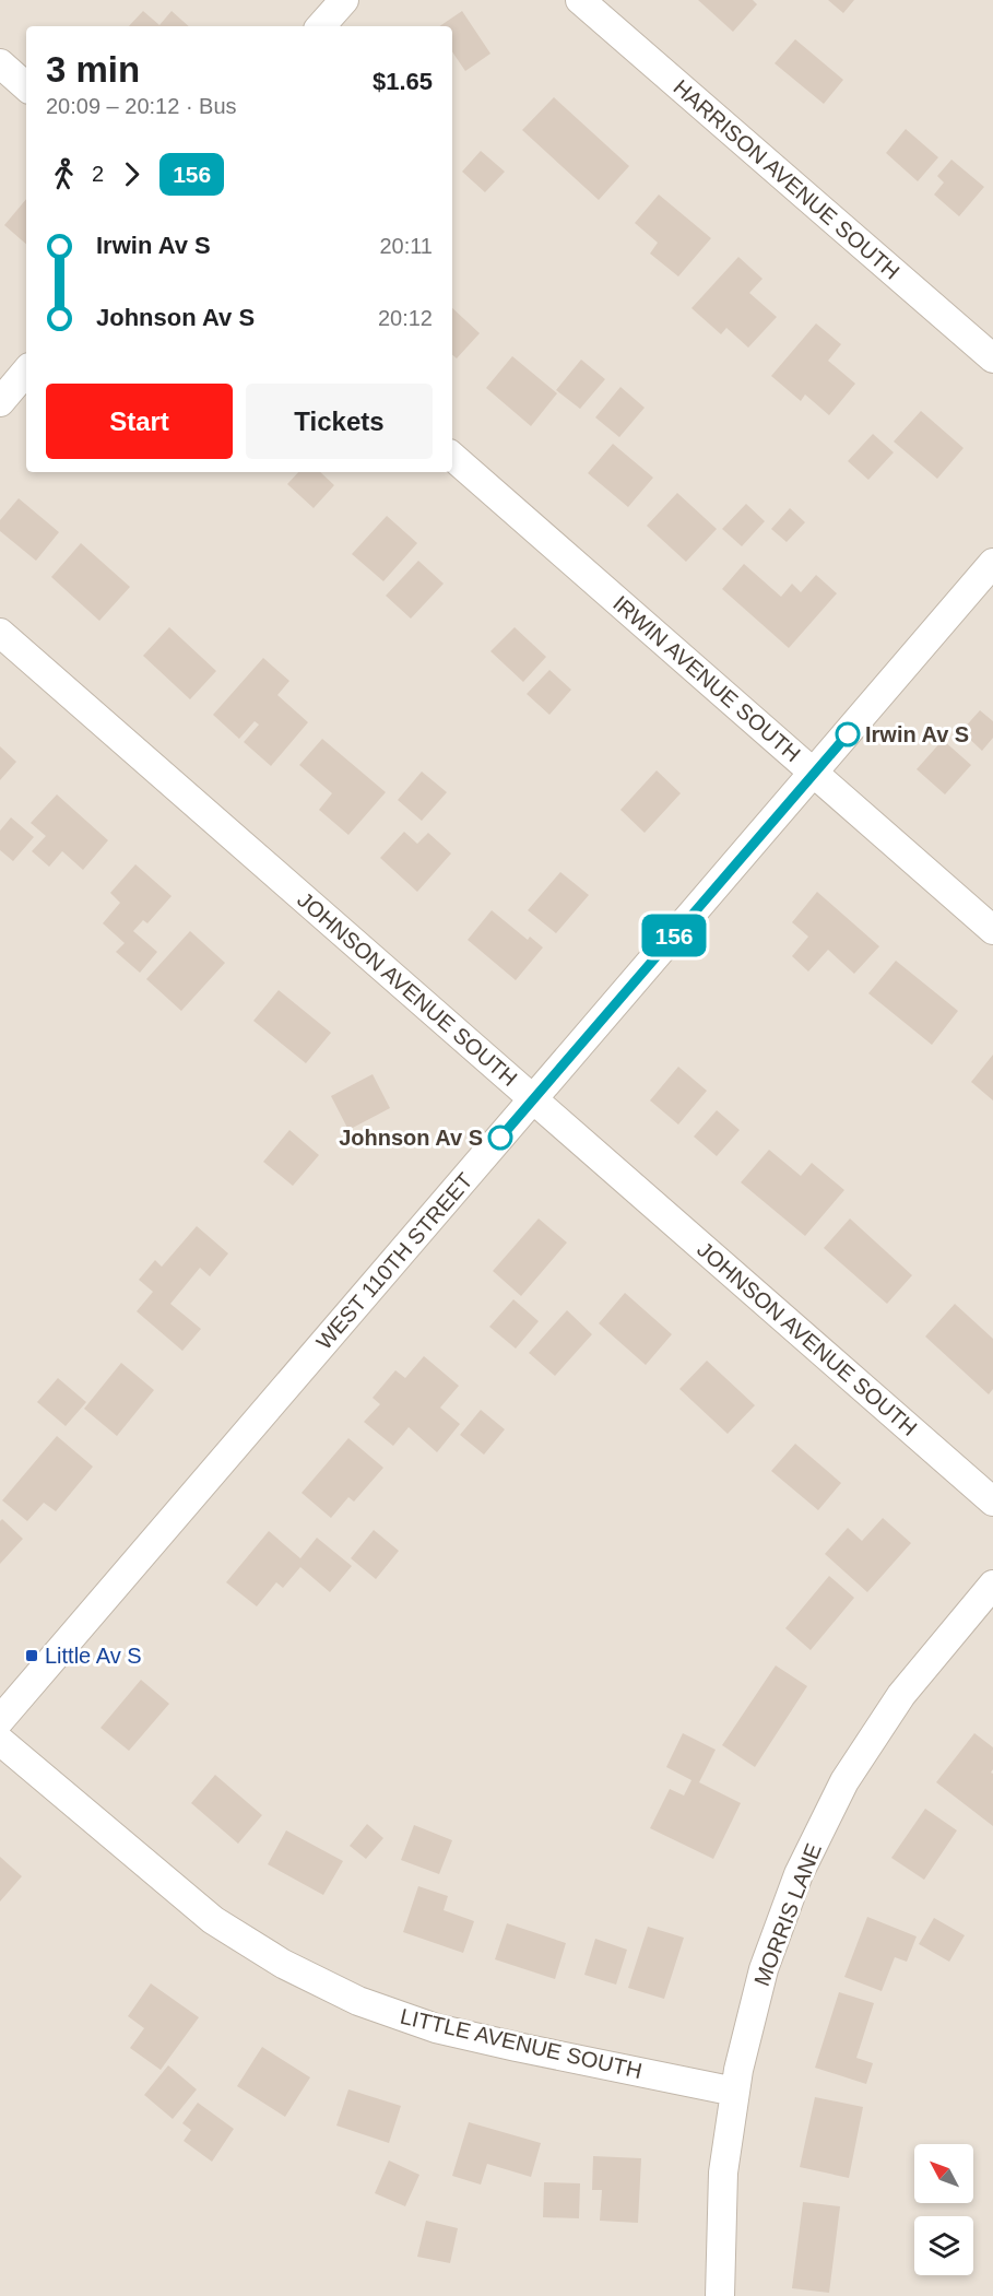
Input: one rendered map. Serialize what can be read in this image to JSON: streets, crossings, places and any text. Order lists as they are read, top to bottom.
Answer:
{
  "streets": {
    "street": [
      "HARRISON AVENUE SOUTH",
      "IRWIN AVENUE SOUTH",
      "JOHNSON AVENUE SOUTH",
      "WEST 110TH STREET",
      "MORRIS LANE",
      "LITTLE AVENUE SOUTH"
    ]
  },
  "crossings": [
    ["IRWIN AVENUE SOUTH", "WEST 110TH STREET"],
    ["JOHNSON AVENUE SOUTH", "WEST 110TH STREET"],
    ["MORRIS LANE", "LITTLE AVENUE SOUTH"]
  ],
  "places": {
    "other": ["Irwin Av S", "Johnson Av S"],
    "transit": ["Little Av S"]
  },
  "lines": ["bus line 156"],
  "north": "top left",
  "page": {
    "on_map": "156",
    "heading": ["3 min", "20:09 – 20:12 · Bus", "$1.65"],
    "legs": ["2", "156"],
    "list": [
      {
        "name": "Irwin Av S",
        "value": "20:11"
      },
      {
        "name": "Johnson Av S",
        "value": "20:12"
      }
    ],
    "buttons": ["Start", "Tickets"]
  }
}
